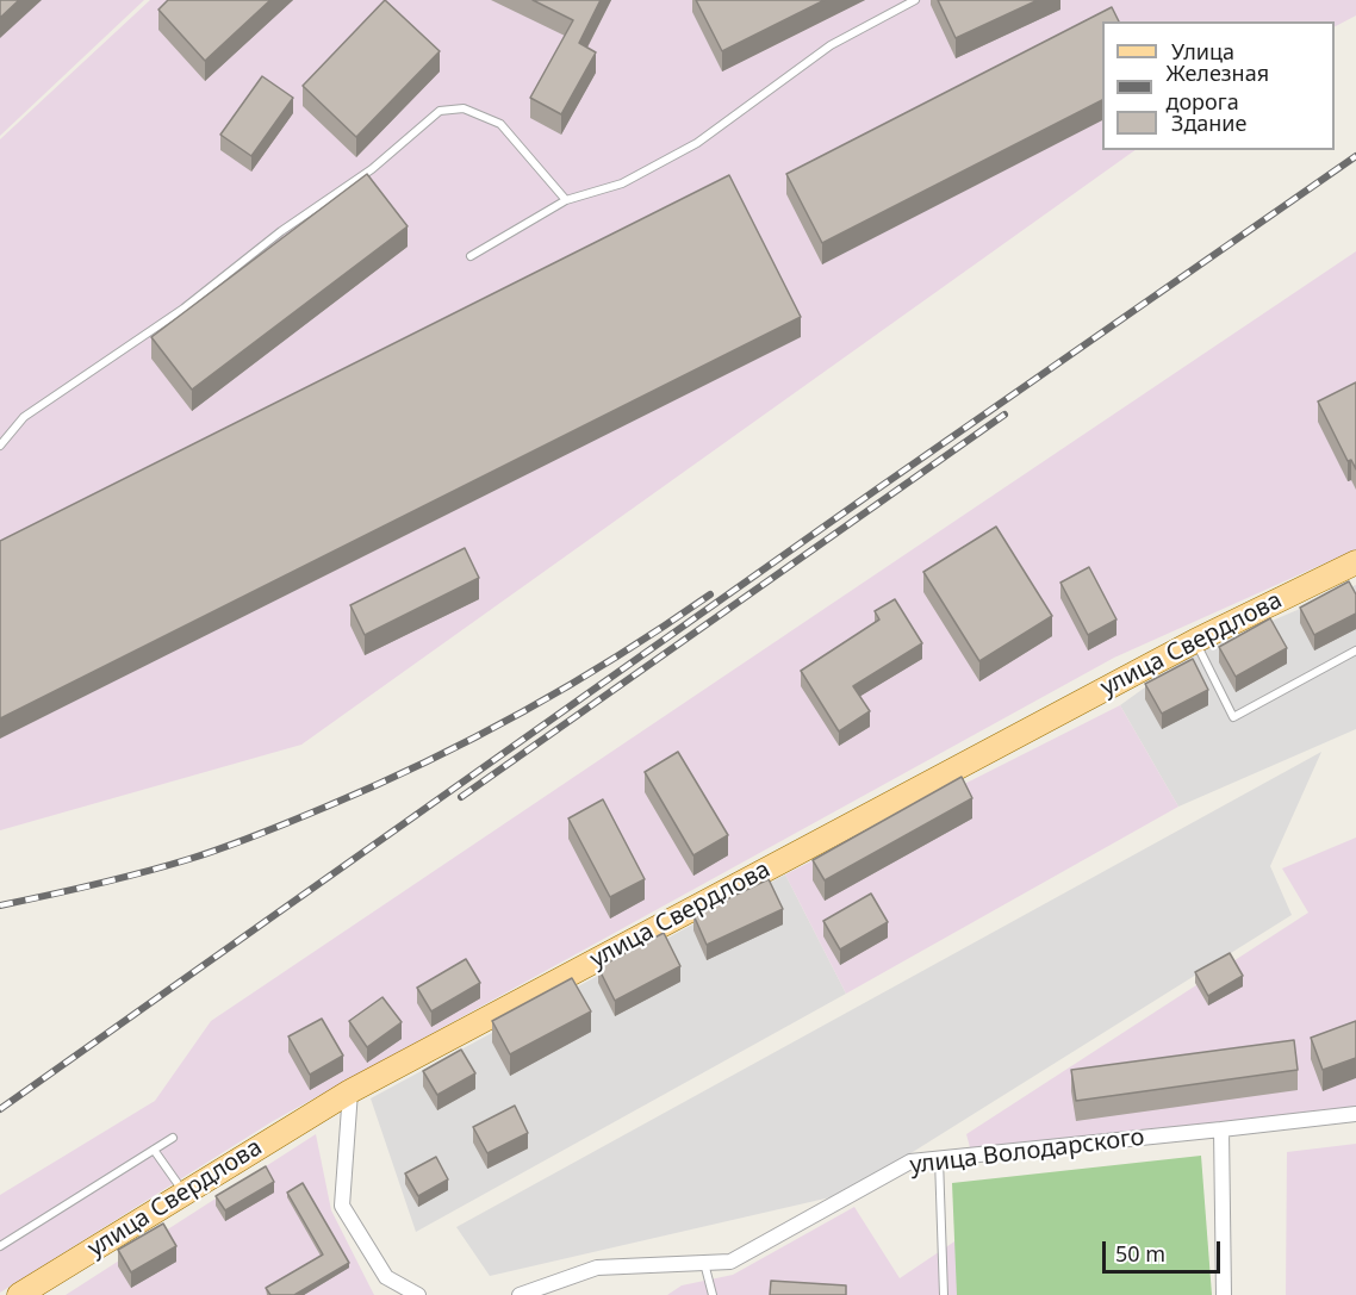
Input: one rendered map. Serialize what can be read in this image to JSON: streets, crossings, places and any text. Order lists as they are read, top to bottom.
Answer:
{
  "streets": {
    "main road": ["улица Свердлова"],
    "street": ["улица Володарского"]
  },
  "legend": ["Улица", "Железная дорога", "Здание"],
  "scale_bar": "50 m"
}
